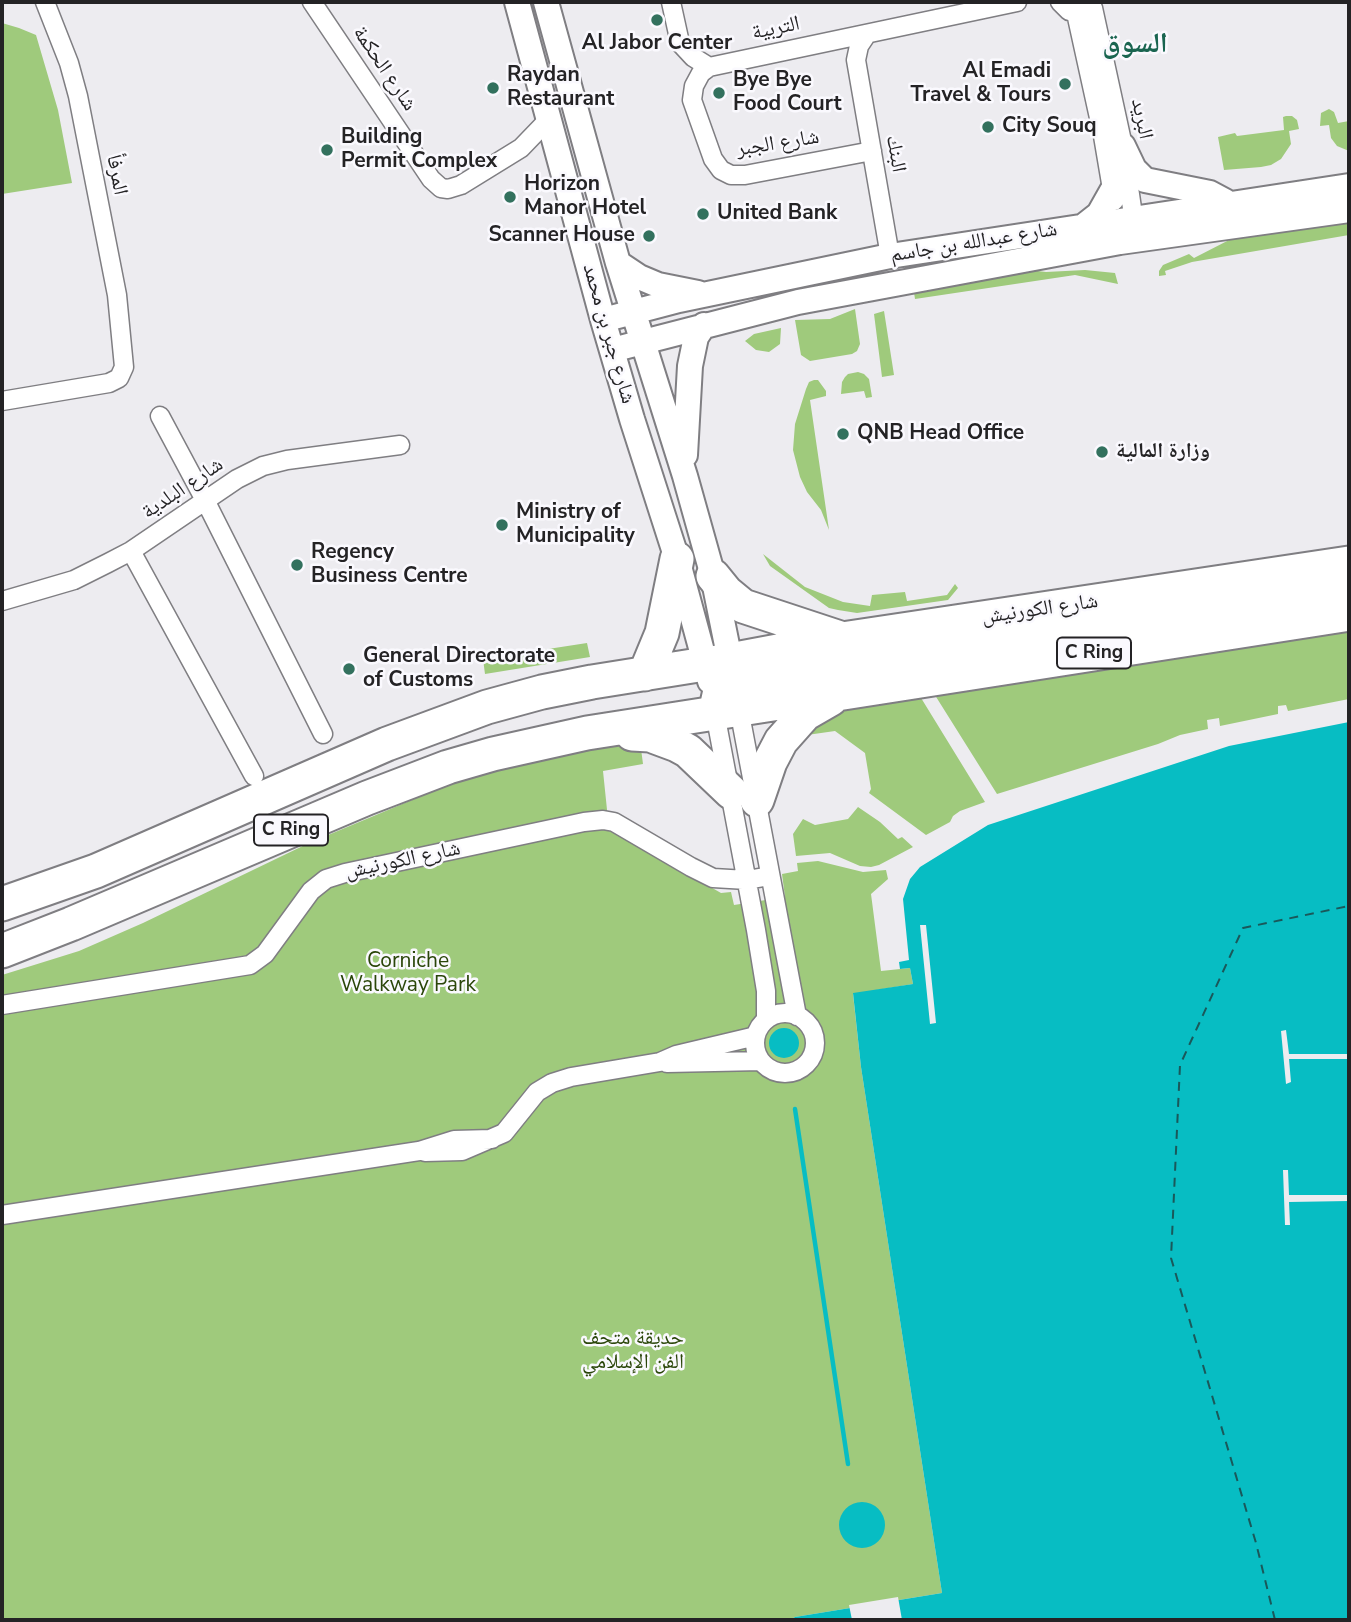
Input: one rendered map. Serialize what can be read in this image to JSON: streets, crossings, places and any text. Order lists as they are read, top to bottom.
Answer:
{
  "streets": {
    "highway": ["شارع الكورنيش", "C Ring"],
    "street": [
      "التربية",
      "شارع الحكمة",
      "البريد",
      "شارع الجبر",
      "البنك",
      "المرفأ",
      "شارع عبدالله بن جاسم",
      "شارع جبر بن محمد",
      "شارع البلدية"
    ]
  },
  "crossings": [
    ["التربية", "شارع الجبر"],
    ["البريد", "شارع عبدالله بن جاسم"],
    ["شارع الجبر", "البنك"],
    ["البنك", "شارع عبدالله بن جاسم"],
    ["شارع عبدالله بن جاسم", "شارع جبر بن محمد"],
    ["شارع جبر بن محمد", "شارع الكورنيش"]
  ],
  "districts": ["السوق"],
  "parks": ["Corniche Walkway Park", "حديقة متحف الفن الإسلامي"],
  "places": [
    "Al Jabor Center",
    "Al Emadi Travel & Tours",
    "Raydan Restaurant",
    "Bye Bye Food Court",
    "City Souq",
    "Building Permit Complex",
    "Horizon Manor Hotel",
    "United Bank",
    "Scanner House",
    "QNB Head Office",
    "وزارة المالية",
    "Ministry of Municipality",
    "Regency Business Centre",
    "General Directorate of Customs"
  ]
}
